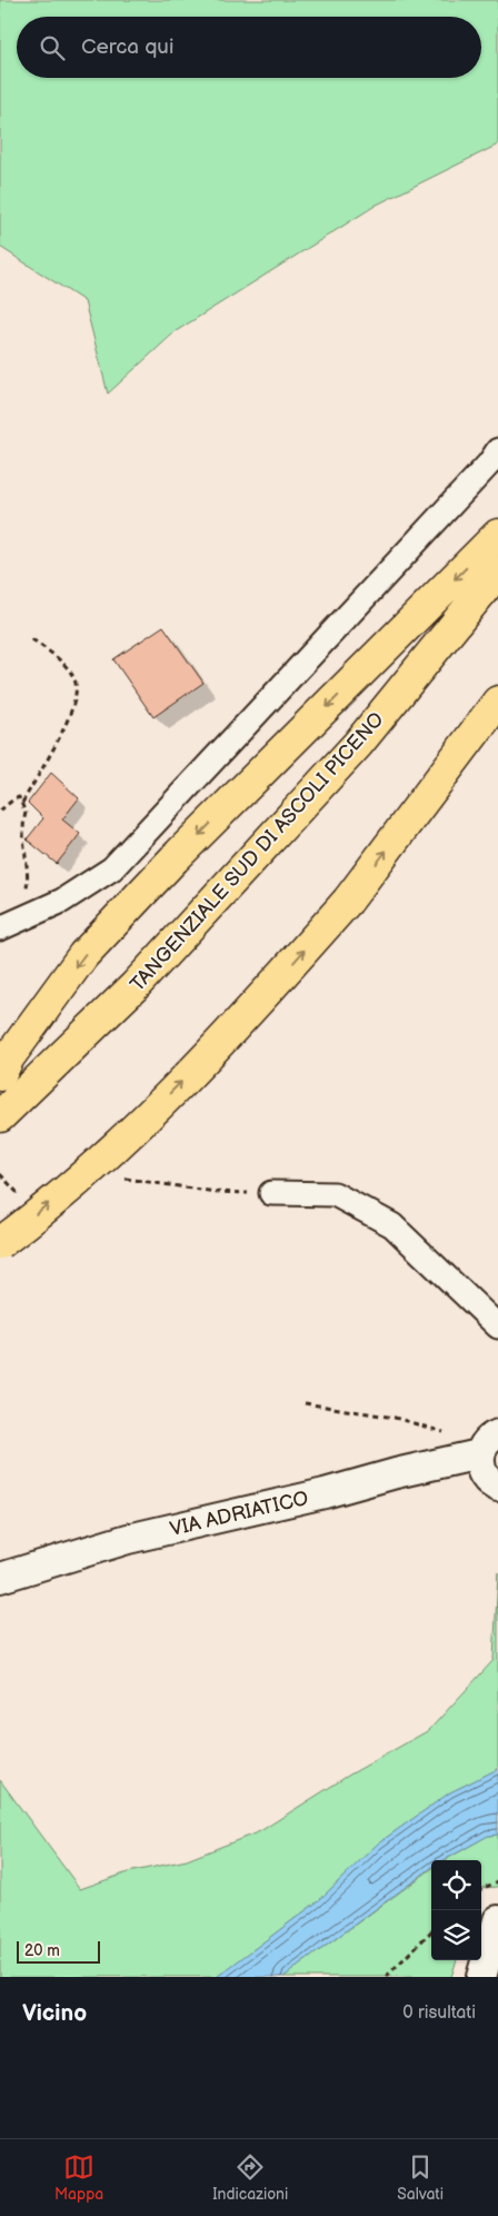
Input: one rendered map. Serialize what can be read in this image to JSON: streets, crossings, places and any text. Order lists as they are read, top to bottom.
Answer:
{
  "streets": {
    "highway": ["TANGENZIALE SUD DI ASCOLI PICENO"],
    "street": ["VIA ADRIATICO"]
  },
  "scale_bar": "20 m",
  "page": {
    "search": "Cerca qui",
    "scale": "20 m",
    "heading": ["Vicino", "0 risultati"],
    "nav": ["Mappa", "Indicazioni", "Salvati"]
  }
}
